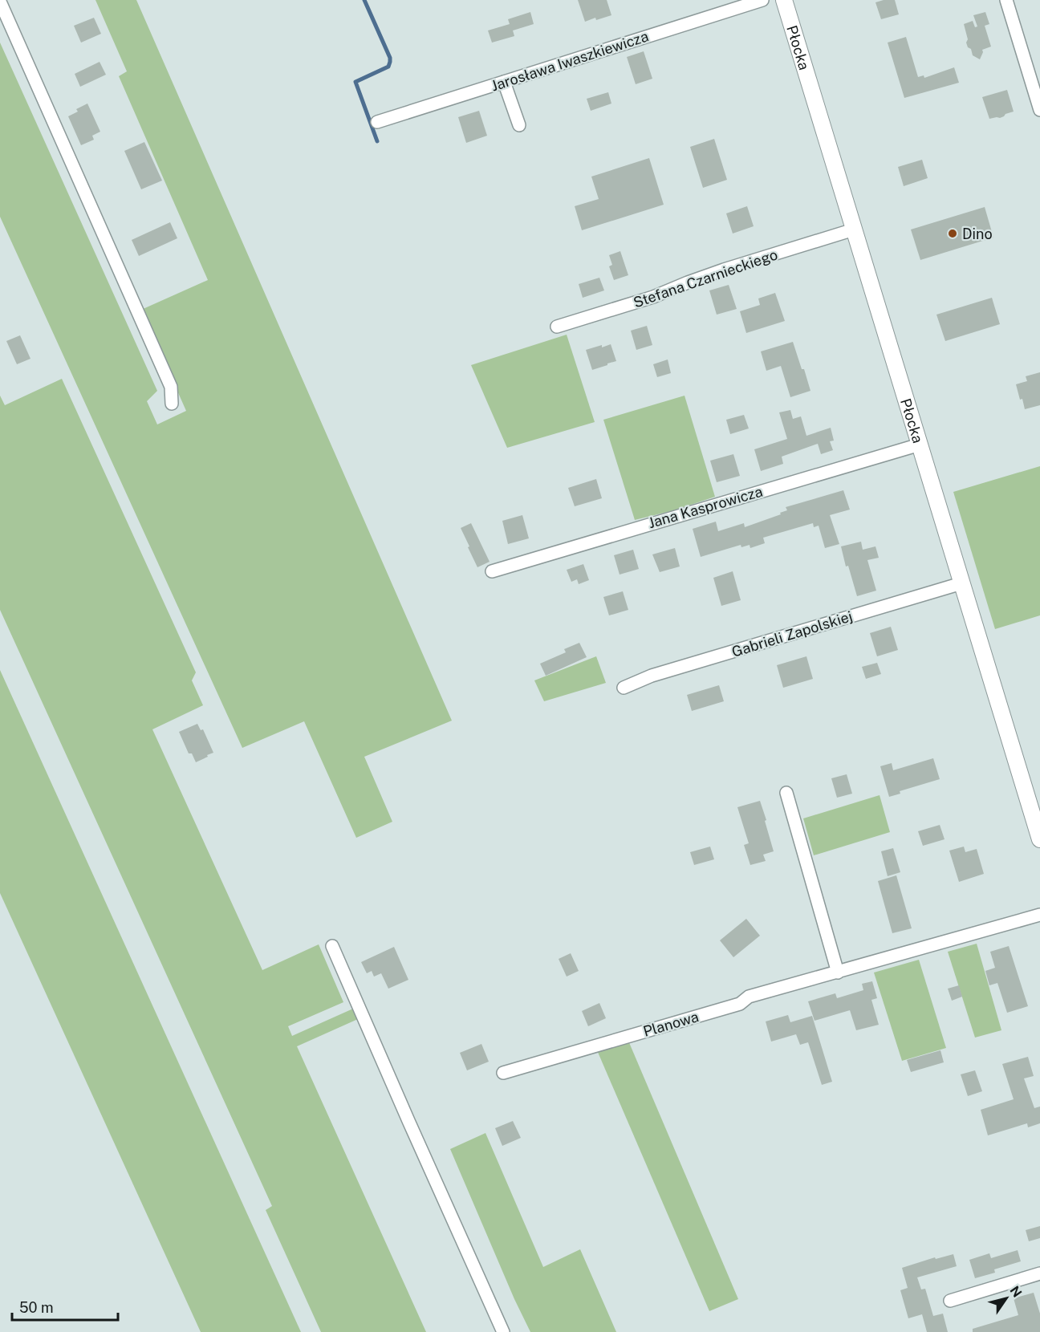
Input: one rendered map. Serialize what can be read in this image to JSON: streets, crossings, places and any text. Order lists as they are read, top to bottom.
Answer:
{
  "streets": {
    "street": [
      "Płocka",
      "Jarosława Iwaszkiewicza",
      "Stefana Czarnieckiego",
      "Jana Kasprowicza",
      "Gabrieli Zapolskiej",
      "Planowa"
    ]
  },
  "crossings": [
    ["Płocka", "Stefana Czarnieckiego"],
    ["Płocka", "Jana Kasprowicza"],
    ["Płocka", "Gabrieli Zapolskiej"]
  ],
  "places": ["Dino"],
  "scale_bar": "50 m",
  "north": "top right"
}
